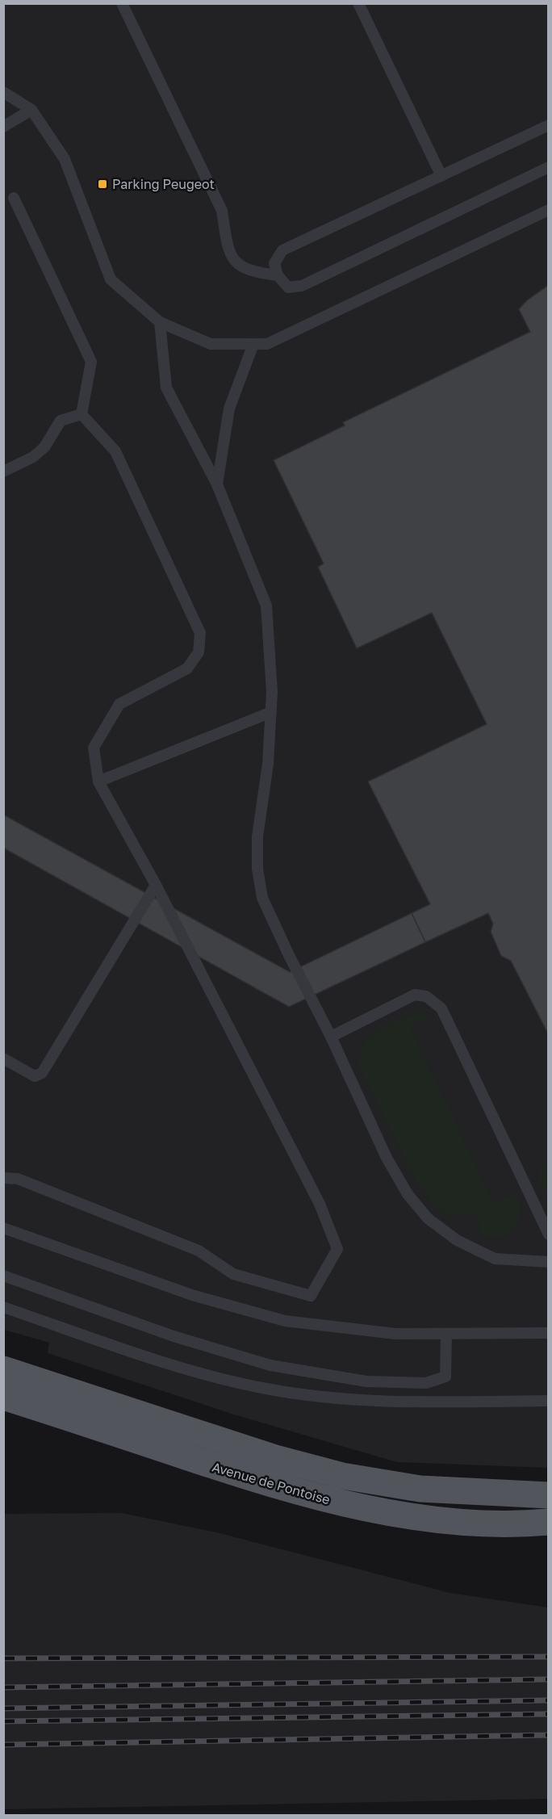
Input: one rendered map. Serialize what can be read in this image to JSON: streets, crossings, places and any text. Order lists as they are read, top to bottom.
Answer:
{
  "streets": {
    "main road": ["Avenue de Pontoise"]
  },
  "places": {
    "transit": ["Parking Peugeot"]
  }
}
